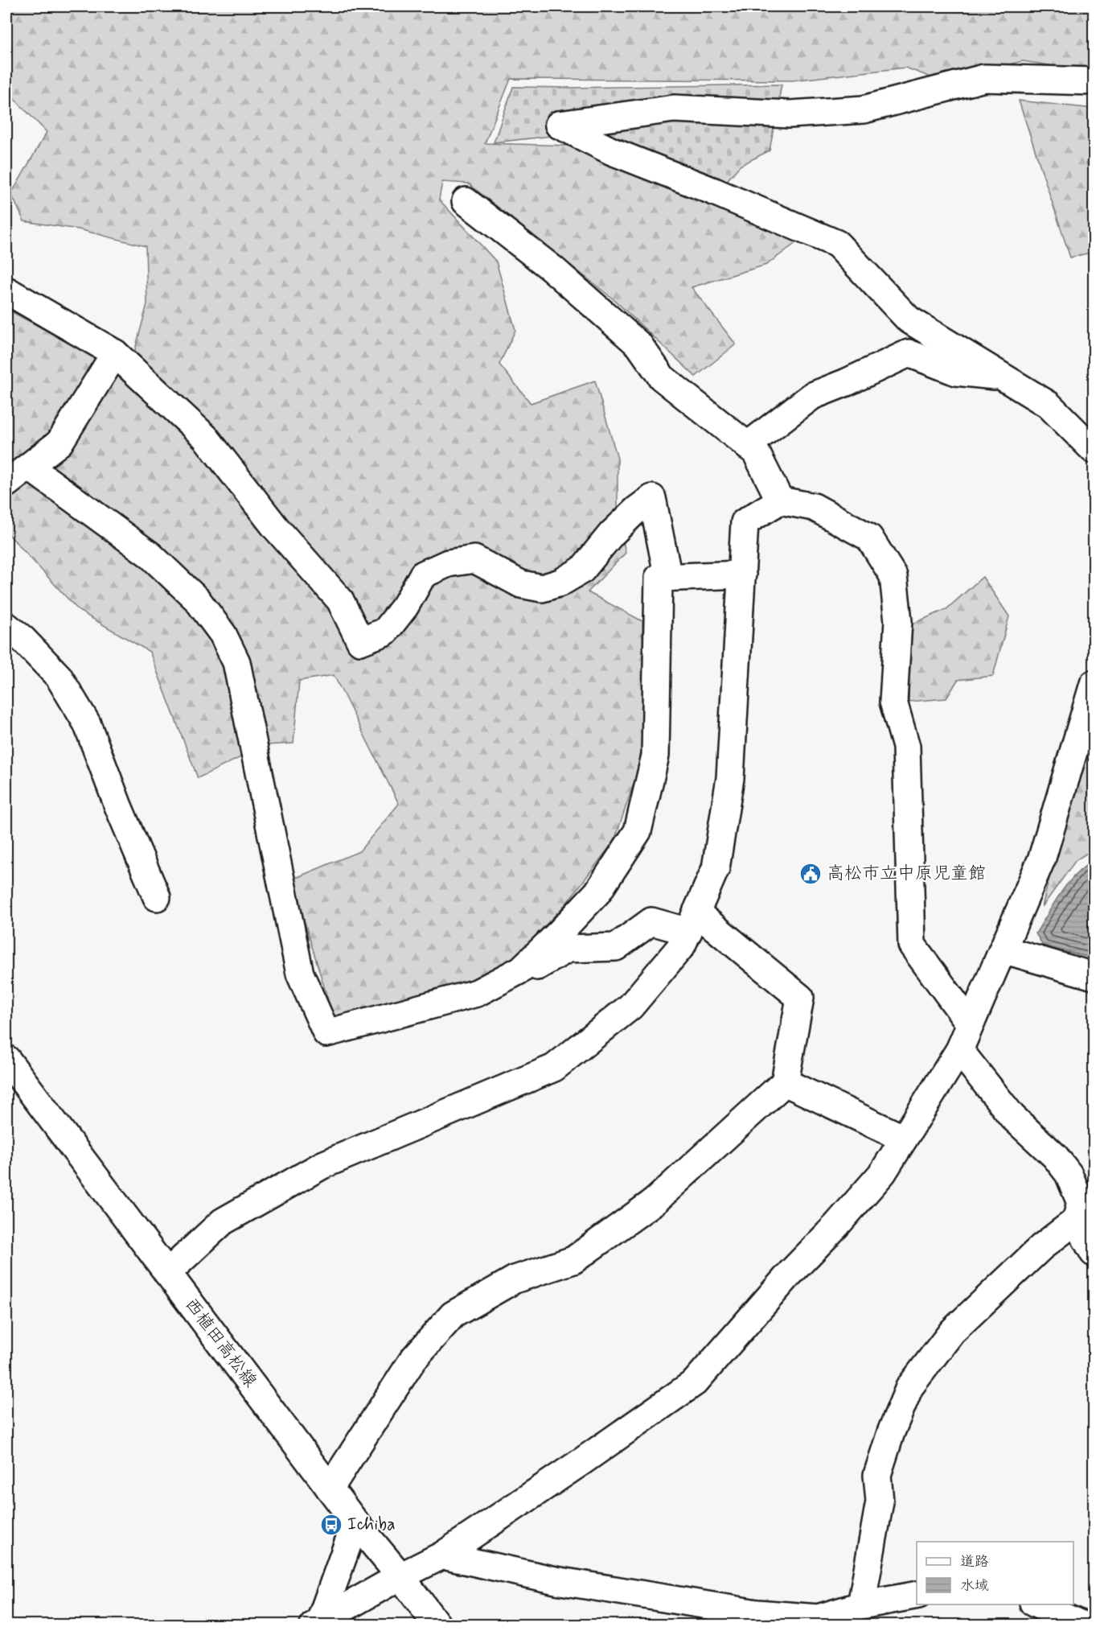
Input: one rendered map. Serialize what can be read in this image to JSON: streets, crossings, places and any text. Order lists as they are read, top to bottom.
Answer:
{
  "streets": {
    "street": ["西植田高松線"]
  },
  "places": {
    "public building": ["高松市立中原児童館"],
    "bus stop": ["Ichiba"]
  },
  "legend": ["道路", "水域"]
}
